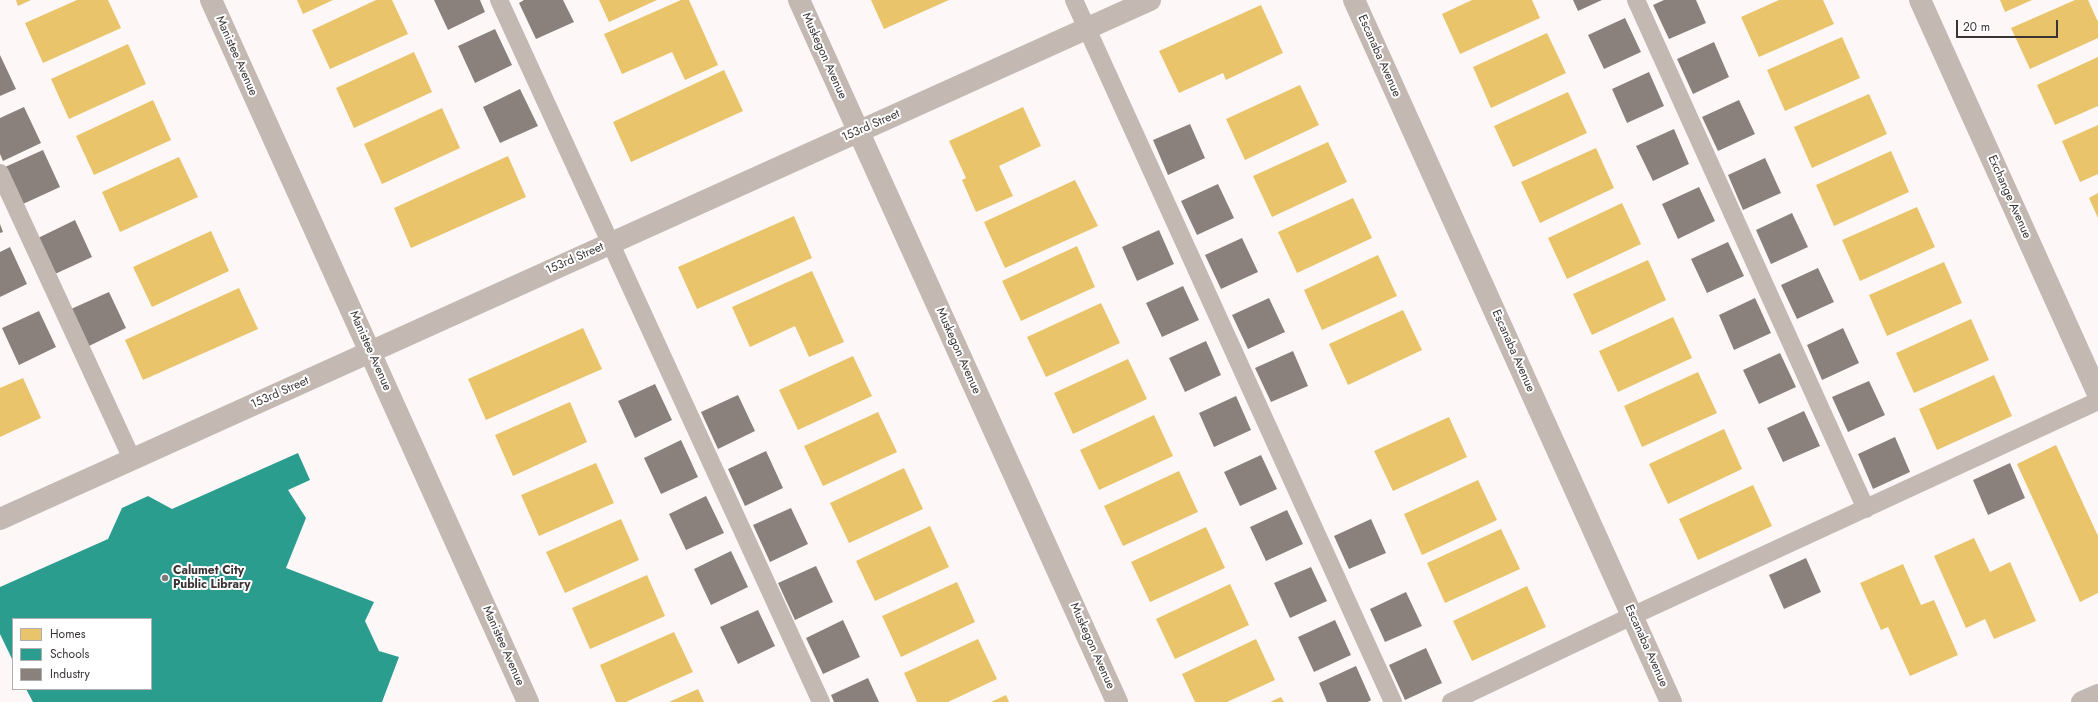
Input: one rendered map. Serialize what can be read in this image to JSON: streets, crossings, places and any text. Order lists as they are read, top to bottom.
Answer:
{
  "streets": {
    "street": [
      "Manistee Avenue",
      "Muskegon Avenue",
      "Escanaba Avenue",
      "153rd Street",
      "Exchange Avenue"
    ]
  },
  "crossings": [
    ["Manistee Avenue", "153rd Street"],
    ["Muskegon Avenue", "153rd Street"]
  ],
  "places": ["Calumet City Public Library"],
  "legend": ["Homes", "Schools", "Industry"],
  "scale_bar": "20 m"
}
